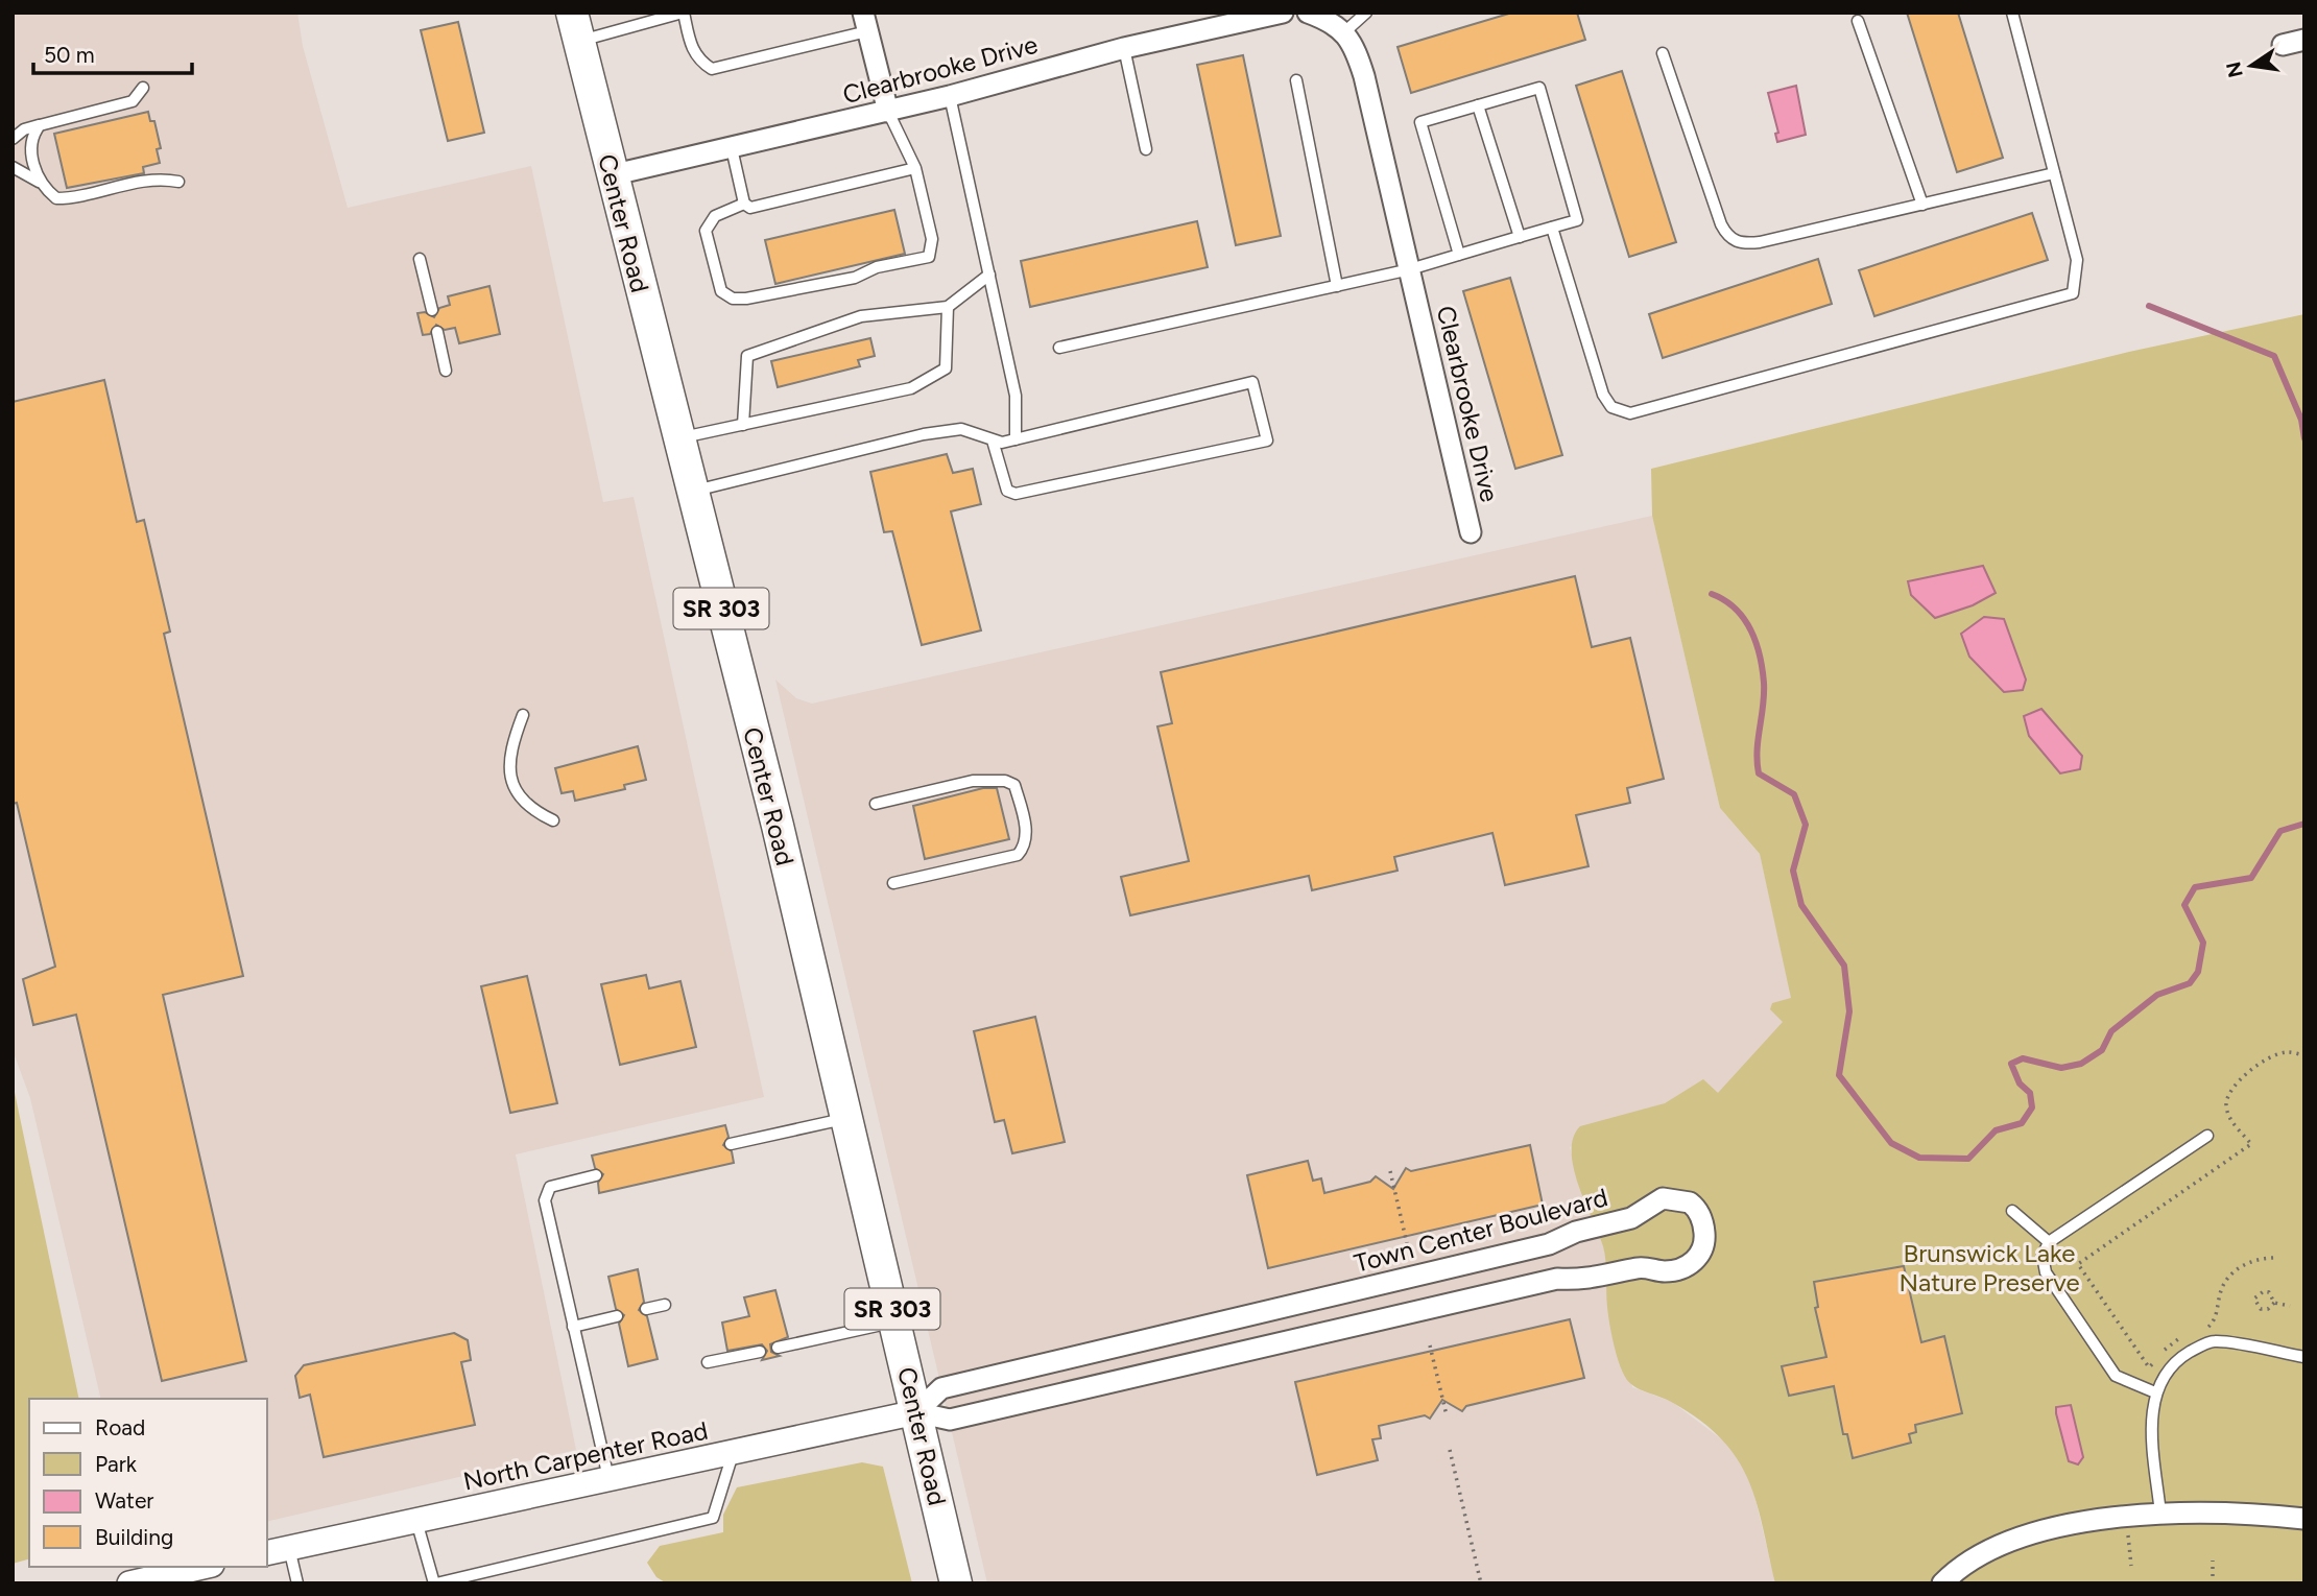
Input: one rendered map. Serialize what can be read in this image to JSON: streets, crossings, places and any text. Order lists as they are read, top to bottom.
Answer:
{
  "streets": {
    "main road": ["Center Road", "SR 303"],
    "street": ["Clearbrooke Drive", "Town Center Boulevard", "North Carpenter Road"]
  },
  "crossings": [
    ["Clearbrooke Drive", "Center Road"],
    ["Center Road", "Town Center Boulevard"],
    ["Center Road", "North Carpenter Road"],
    ["Town Center Boulevard", "North Carpenter Road"]
  ],
  "parks": ["Brunswick Lake Nature Preserve"],
  "legend": [
    "Road",
    "Park",
    "Water",
    "Building"
  ],
  "scale_bar": "50 m",
  "north": "left"
}
